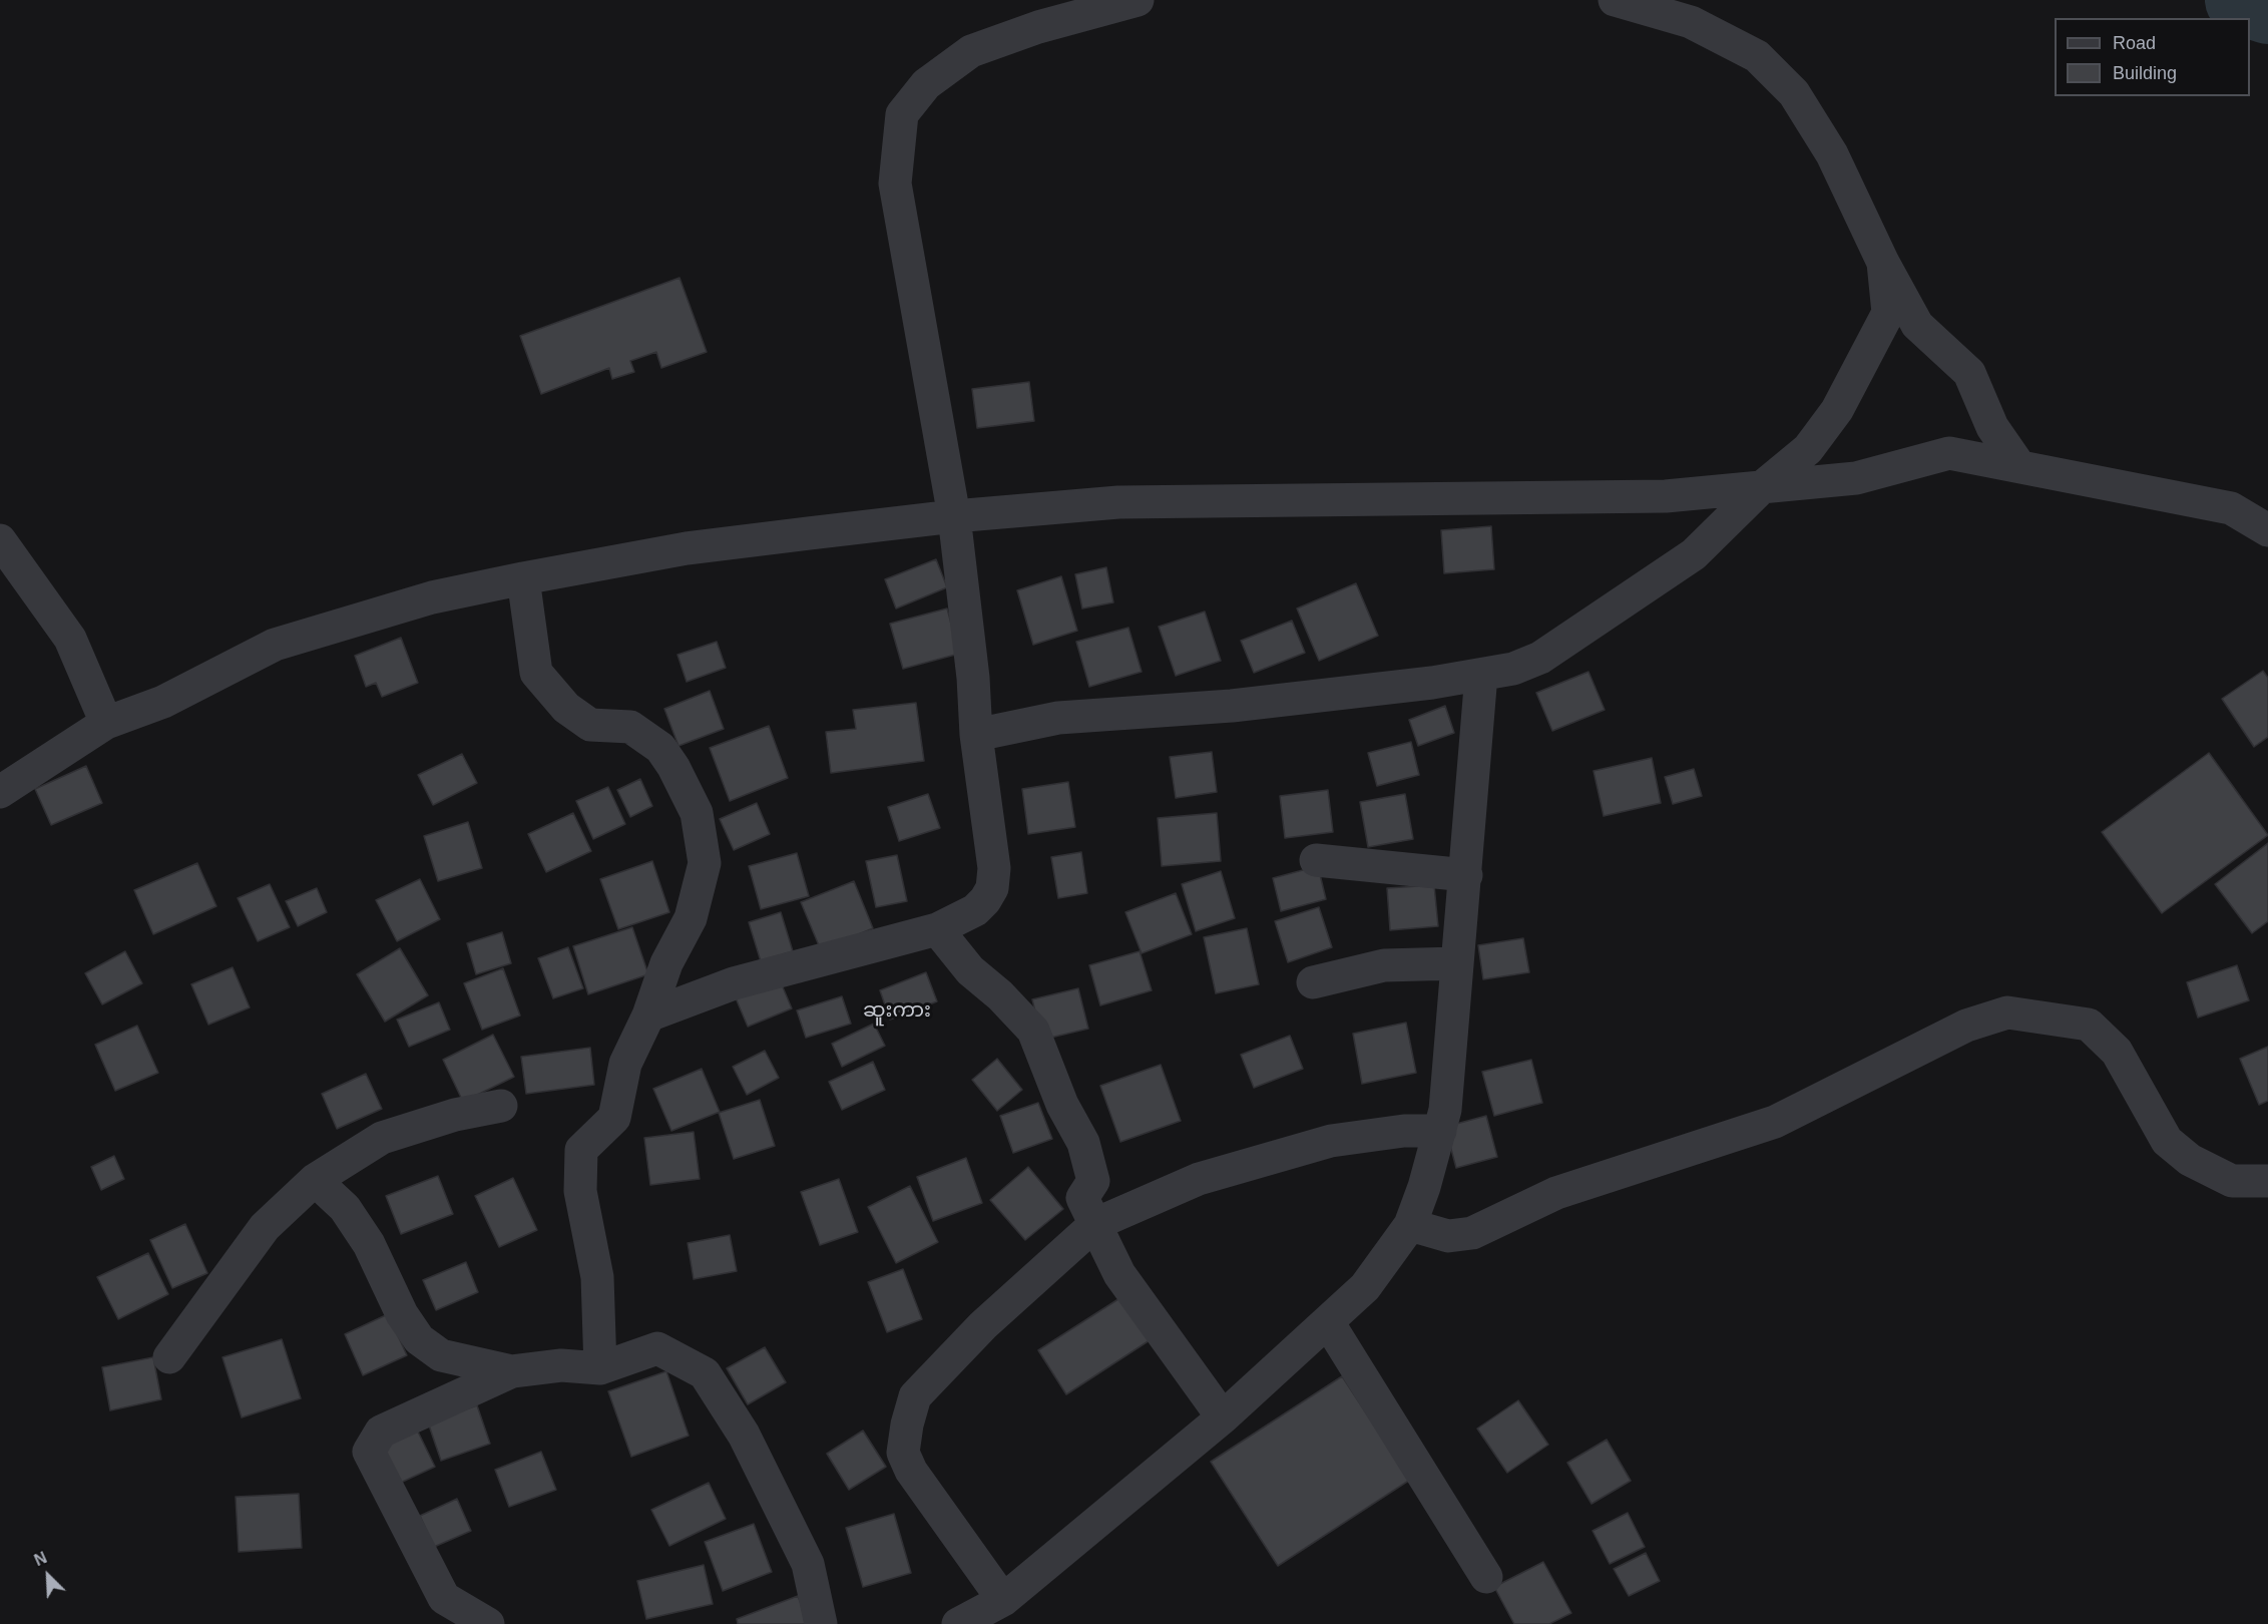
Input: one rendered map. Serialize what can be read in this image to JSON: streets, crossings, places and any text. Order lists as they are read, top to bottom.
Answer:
{
  "districts": ["ဆူးကား"],
  "legend": ["Road", "Building"],
  "north": "top left"
}
